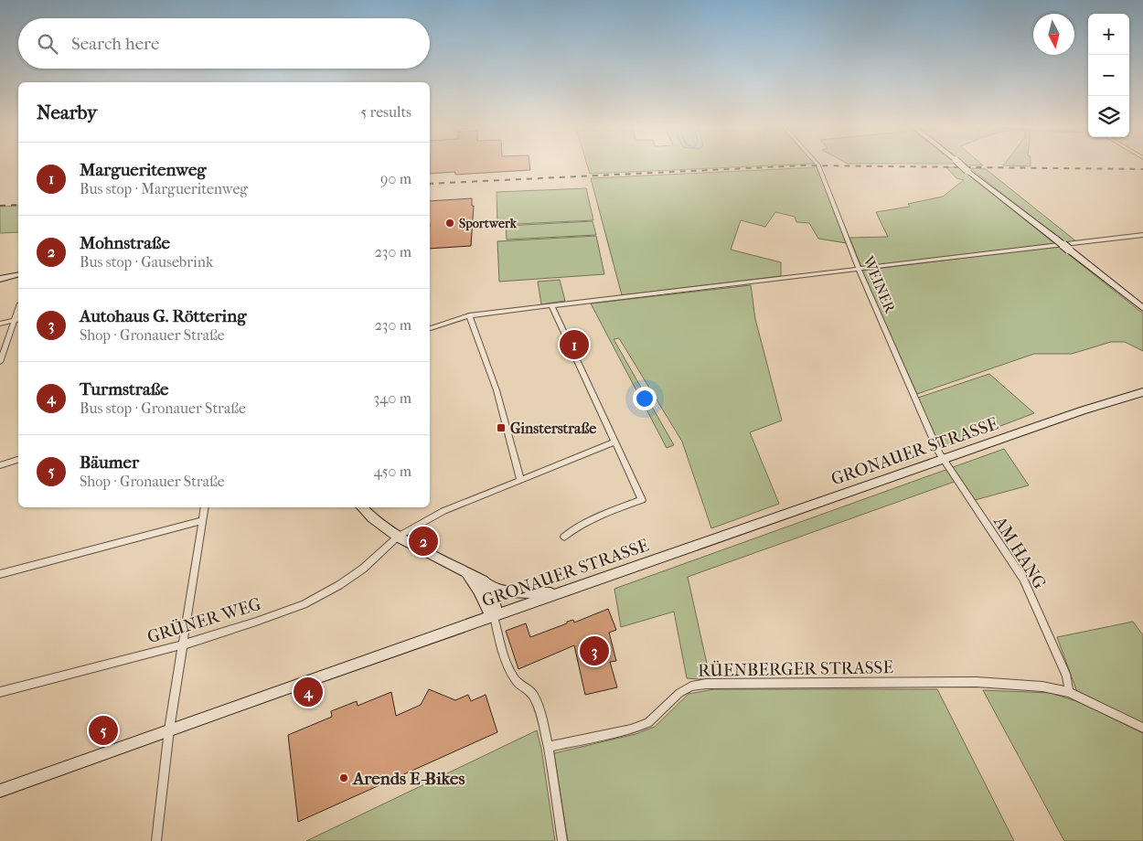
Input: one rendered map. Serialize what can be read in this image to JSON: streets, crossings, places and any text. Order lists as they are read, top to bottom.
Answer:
{
  "streets": {
    "main road": ["GRONAUER STRASSE"],
    "street": [
      "WEINER",
      "AM HANG",
      "GRÜNER WEG",
      "RÜENBERGER STRASSE"
    ]
  },
  "crossings": [
    ["WEINER", "GRONAUER STRASSE"],
    ["WEINER", "AM HANG"],
    ["GRONAUER STRASSE", "AM HANG"],
    ["AM HANG", "RÜENBERGER STRASSE"]
  ],
  "places": {
    "other": ["Sportwerk", "Arends E-Bikes"],
    "transit": ["Ginsterstraße"]
  },
  "north": "bottom",
  "page": {
    "map_buttons": ["+", "−"],
    "search": "Search here",
    "heading": ["Nearby", "5 results"],
    "list": [
      {
        "mark": "1",
        "name": "Margueritenweg",
        "note": "Bus stop · Margueritenweg",
        "value": "90 m"
      },
      {
        "mark": "2",
        "name": "Mohnstraße",
        "note": "Bus stop · Gausebrink",
        "value": "230 m"
      },
      {
        "mark": "3",
        "name": "Autohaus G. Röttering",
        "note": "Shop · Gronauer Straße",
        "value": "230 m"
      },
      {
        "mark": "4",
        "name": "Turmstraße",
        "note": "Bus stop · Gronauer Straße",
        "value": "340 m"
      },
      {
        "mark": "5",
        "name": "Bäumer",
        "note": "Shop · Gronauer Straße",
        "value": "450 m"
      }
    ],
    "pins": [
      "1",
      "2",
      "3",
      "4",
      "5"
    ]
  }
}
